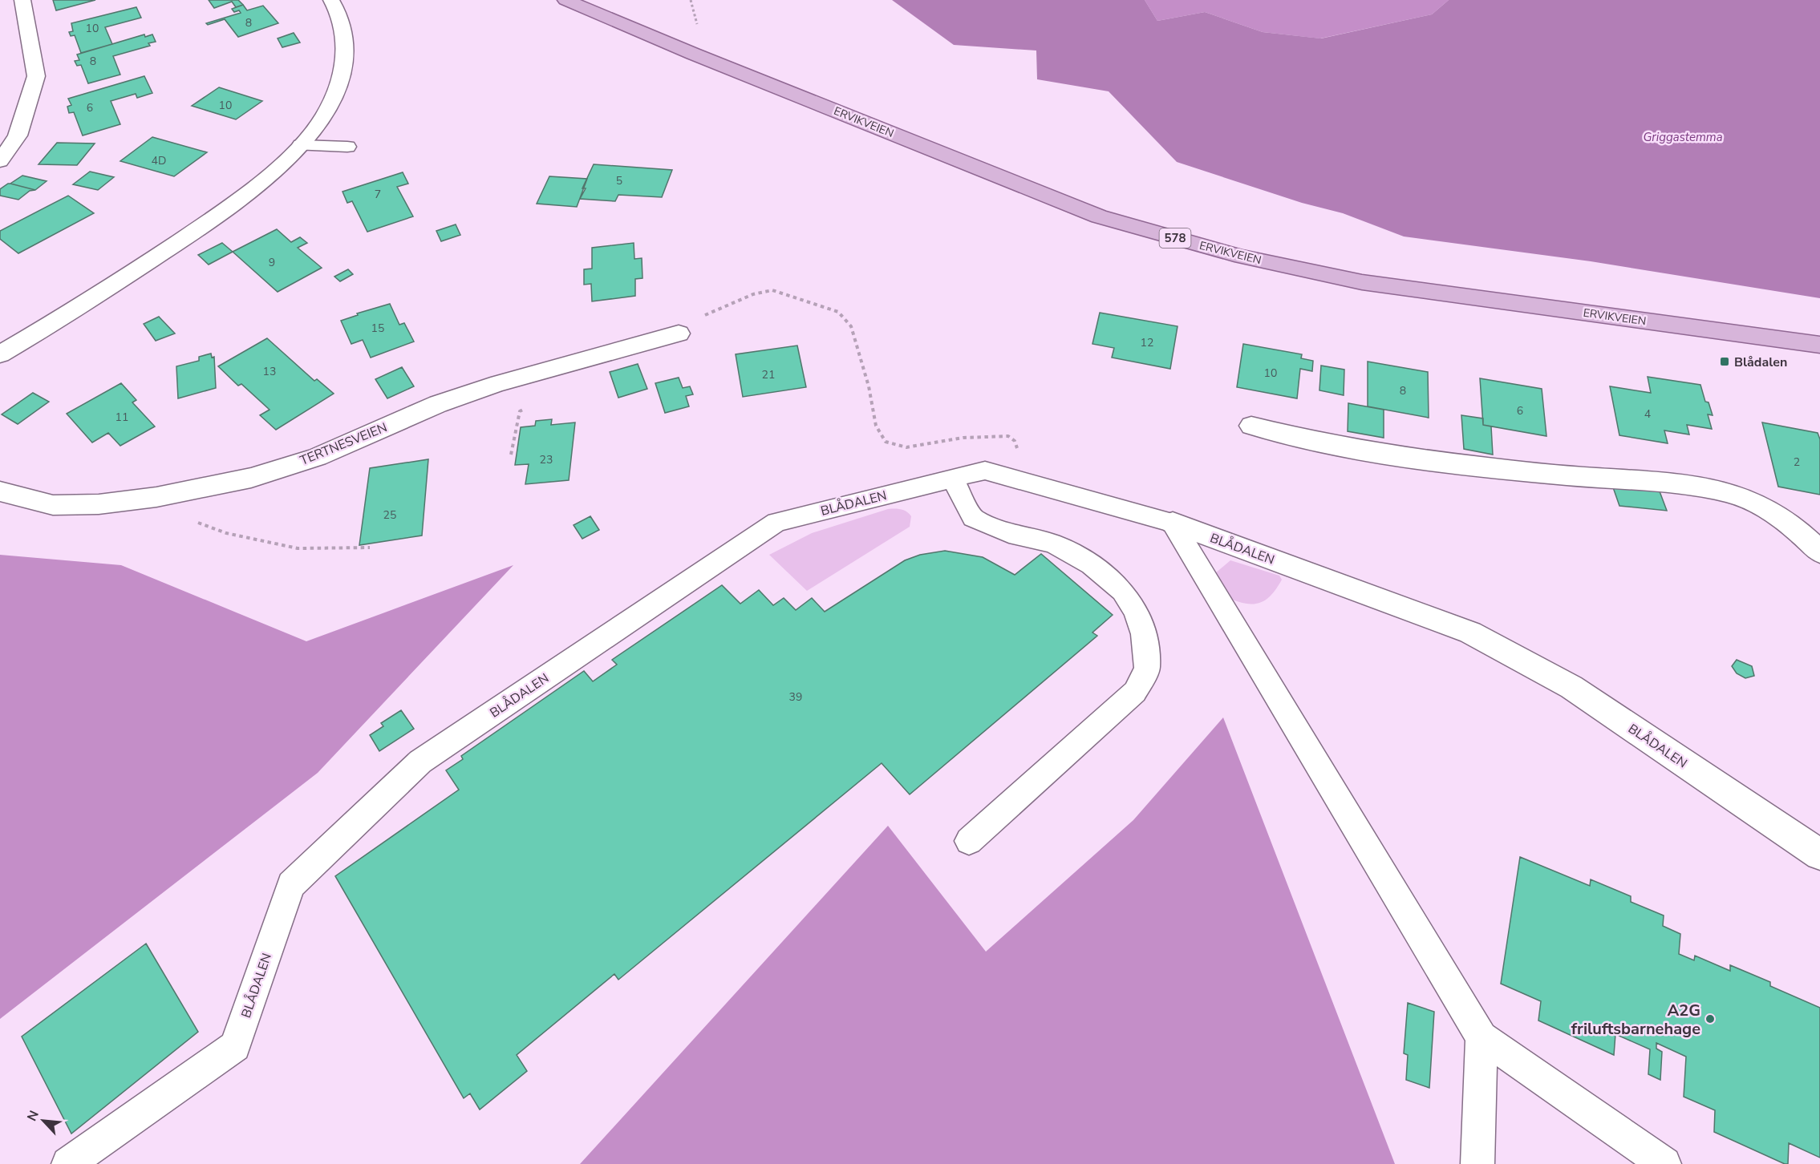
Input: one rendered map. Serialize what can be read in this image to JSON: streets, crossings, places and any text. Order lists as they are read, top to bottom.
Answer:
{
  "streets": {
    "main road": ["ERVIKVEIEN", "578"],
    "street": ["TERTNESVEIEN", "BLÅDALEN"]
  },
  "water": ["Griggastemma"],
  "places": {
    "transit": ["Blådalen"],
    "other": ["A2G friluftsbarnehage"]
  },
  "house_numbers": [
    "8",
    "10",
    "8",
    "10",
    "6",
    "4D",
    "5",
    "7",
    "9",
    "15",
    "12",
    "13",
    "10",
    "21",
    "8",
    "6",
    "4",
    "11",
    "23",
    "2",
    "25",
    "39"
  ],
  "north": "top left"
}
